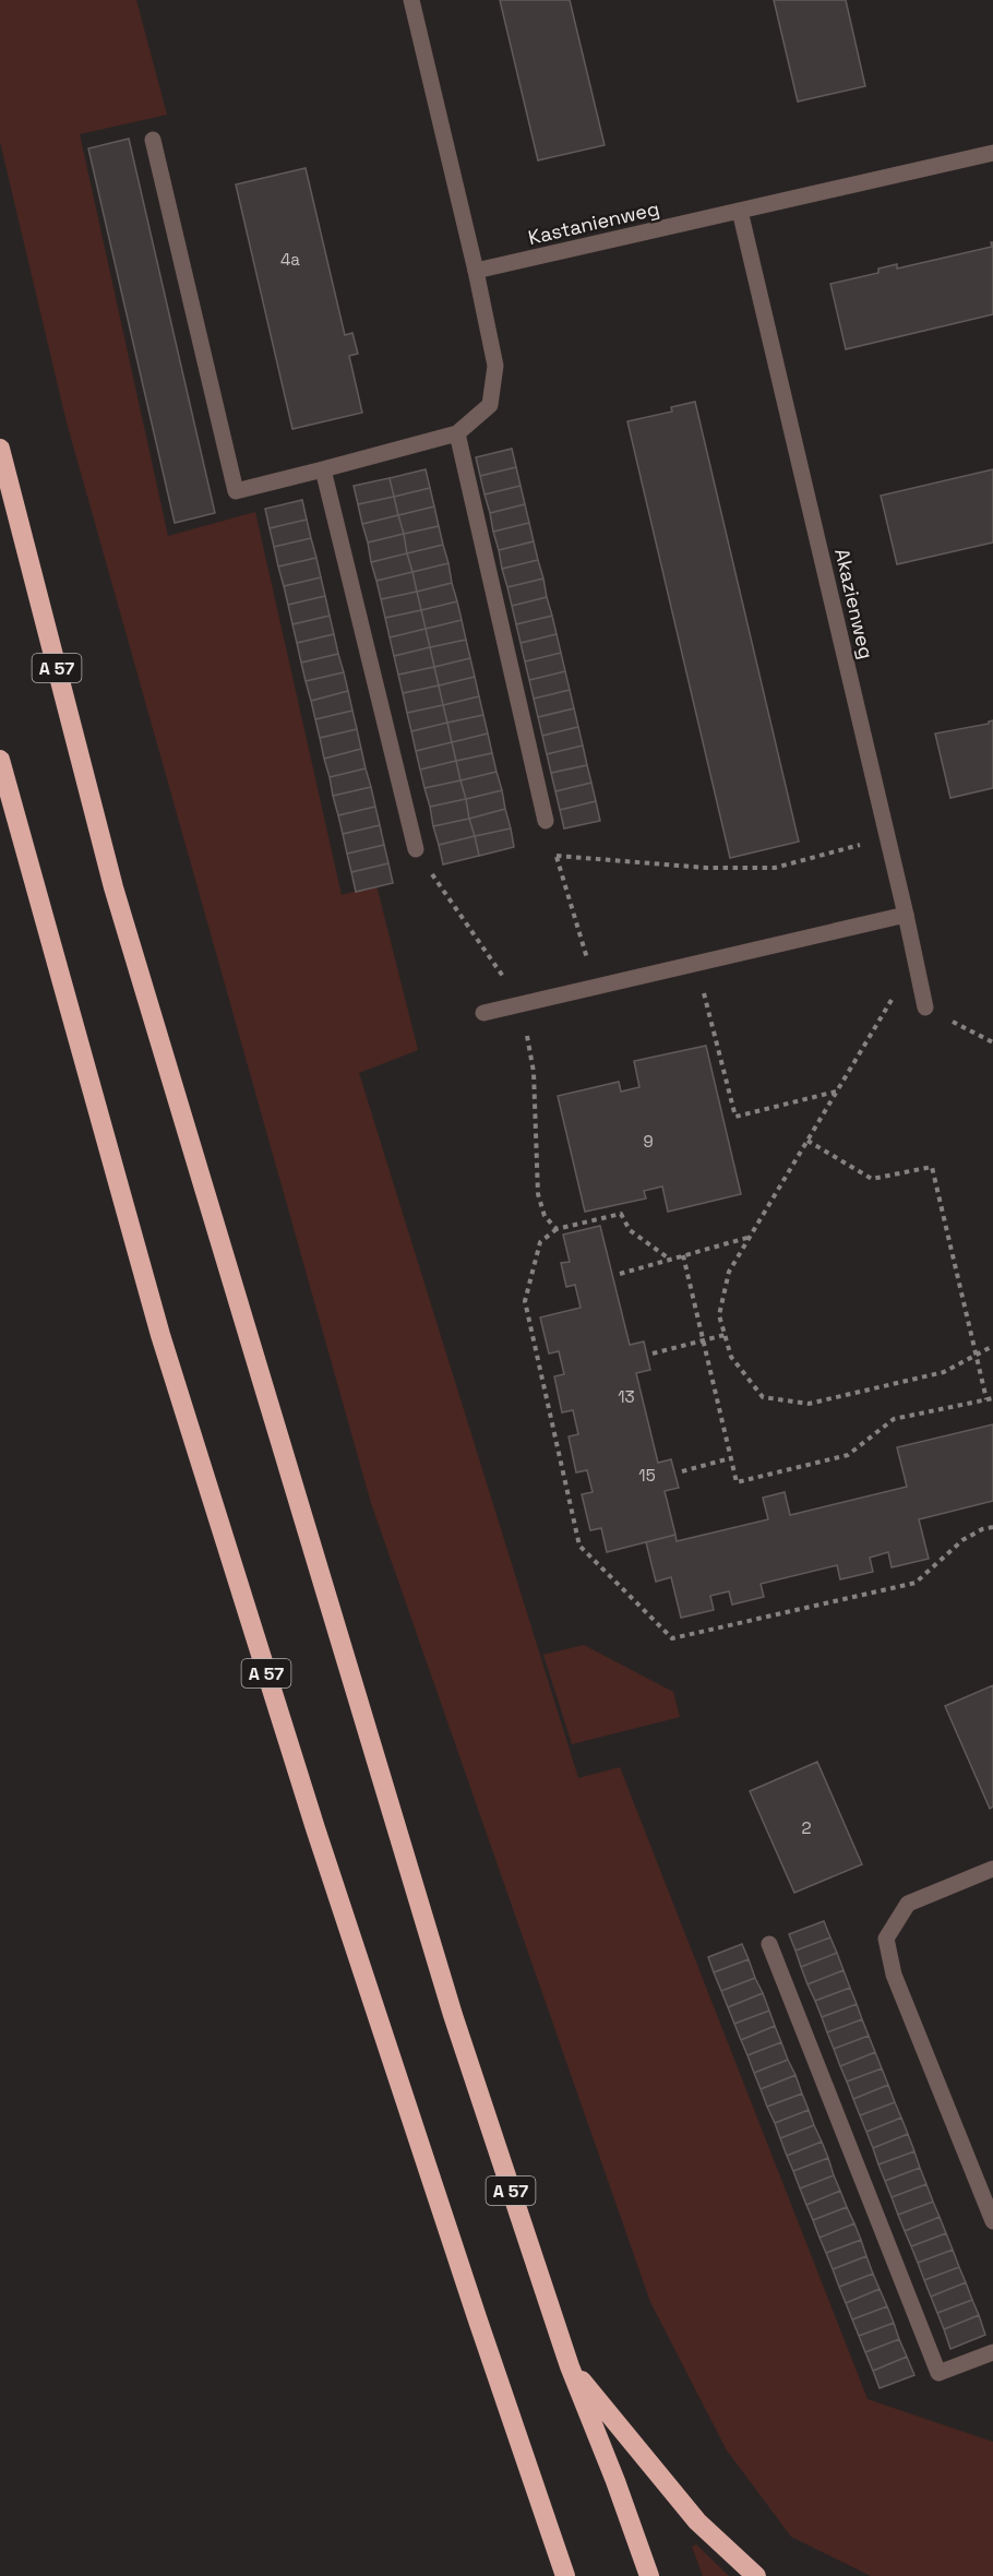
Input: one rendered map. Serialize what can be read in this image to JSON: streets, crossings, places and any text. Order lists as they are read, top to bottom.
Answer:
{
  "streets": {
    "highway": ["A 57"],
    "street": ["Kastanienweg", "Akazienweg"]
  },
  "crossings": [
    ["Kastanienweg", "Akazienweg"]
  ],
  "house_numbers": [
    "4a",
    "9",
    "13",
    "15",
    "2"
  ]
}
